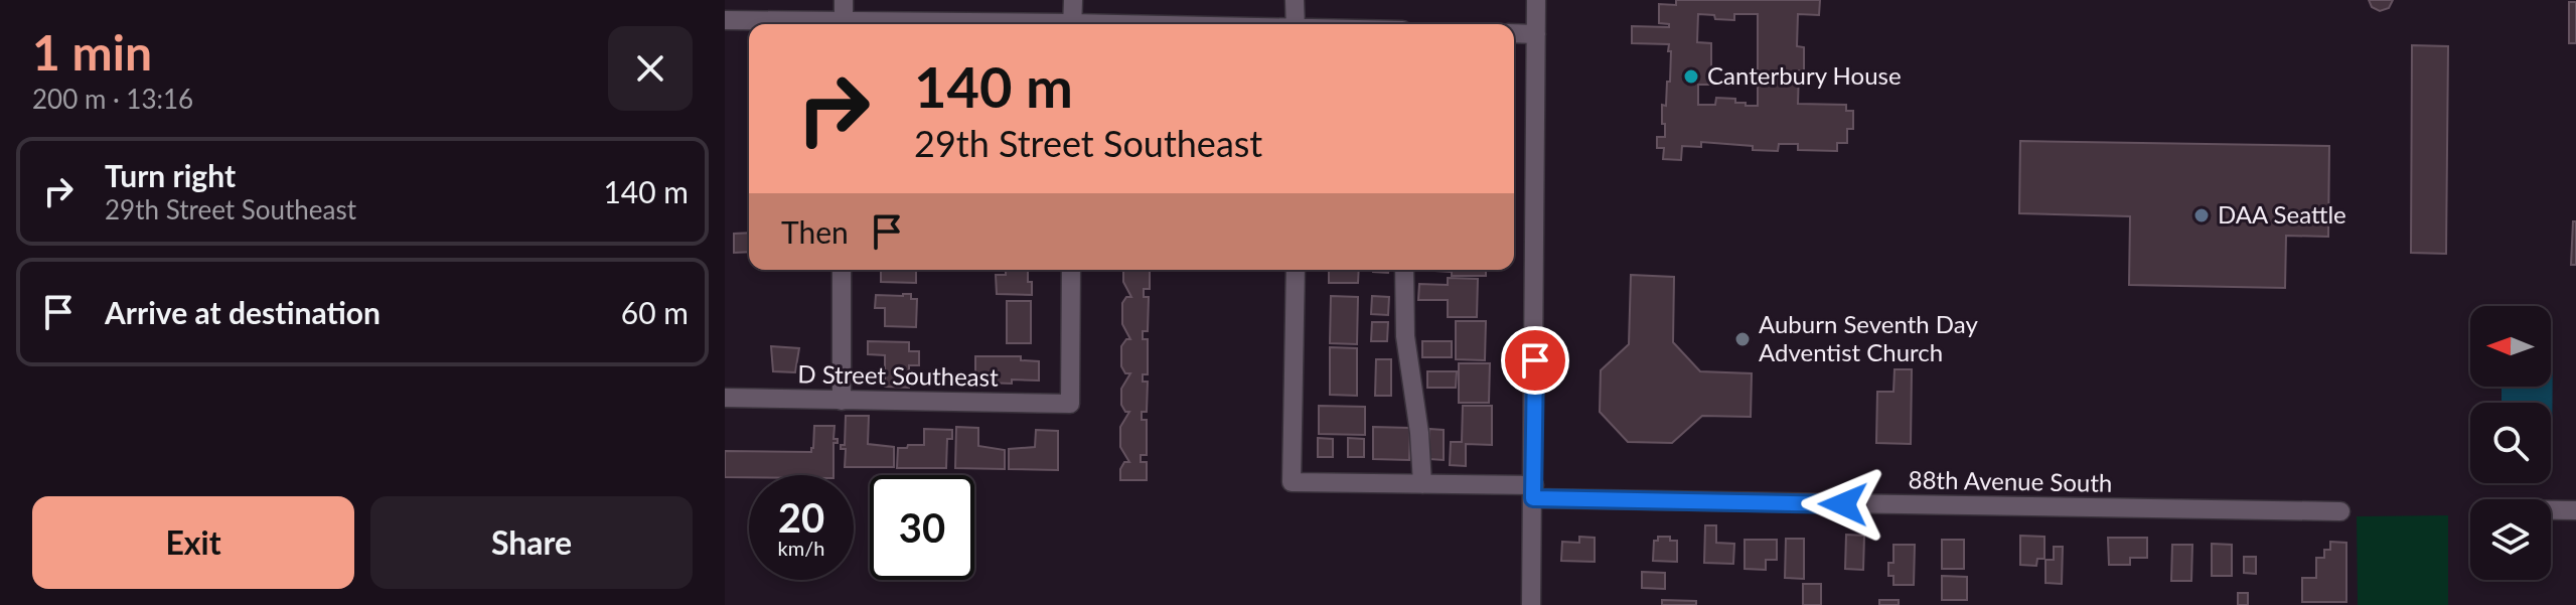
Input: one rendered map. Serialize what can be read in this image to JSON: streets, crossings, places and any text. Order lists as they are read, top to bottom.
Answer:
{
  "streets": {
    "street": ["D Street Southeast", "88th Avenue South"]
  },
  "places": ["Canterbury House", "DAA Seattle", "Auburn Seventh Day Adventist Church"],
  "north": "left",
  "page": {
    "heading": ["1 min", "200 m · 13:16"],
    "turn": ["140 m", "29th Street Southeast"],
    "list": [
      {
        "name": "Turn right",
        "note": "29th Street Southeast",
        "value": "140 m"
      },
      {
        "name": "Arrive at destination",
        "value": "60 m"
      }
    ],
    "then": "Then",
    "speed": "20 km/h",
    "limit": "30",
    "buttons": ["Exit", "Share"]
  }
}
